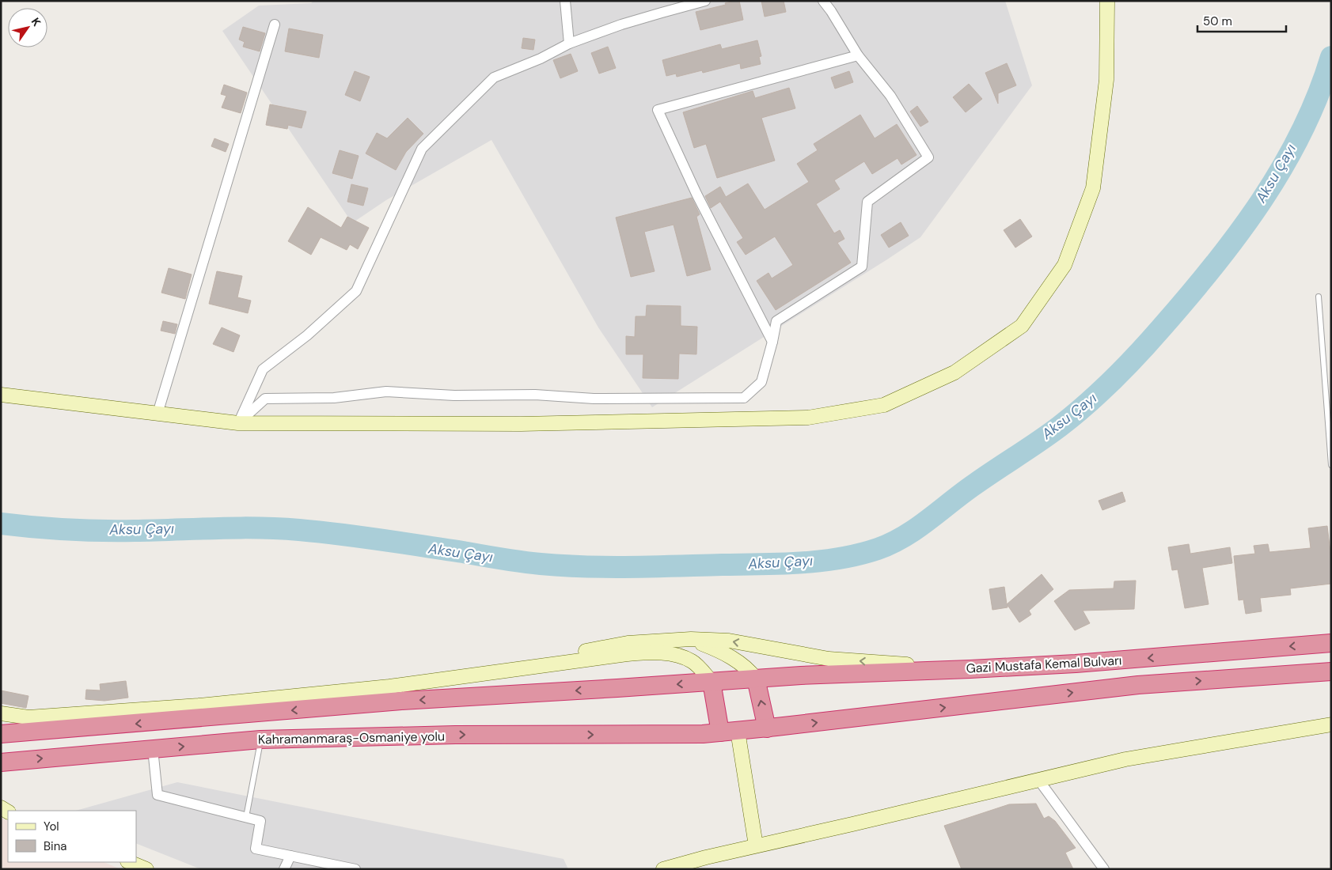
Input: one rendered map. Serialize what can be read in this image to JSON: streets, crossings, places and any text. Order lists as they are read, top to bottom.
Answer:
{
  "streets": {
    "highway": ["Gazi Mustafa Kemal Bulvarı", "Kahramanmaraş-Osmaniye yolu"]
  },
  "crossings": [
    ["Gazi Mustafa Kemal Bulvarı", "Kahramanmaraş-Osmaniye yolu"]
  ],
  "one_way": ["Kahramanmaraş-Osmaniye yolu"],
  "water": ["Aksu Çayı"],
  "legend": ["Yol", "Bina"],
  "scale_bar": "50 m",
  "north": "top right"
}
